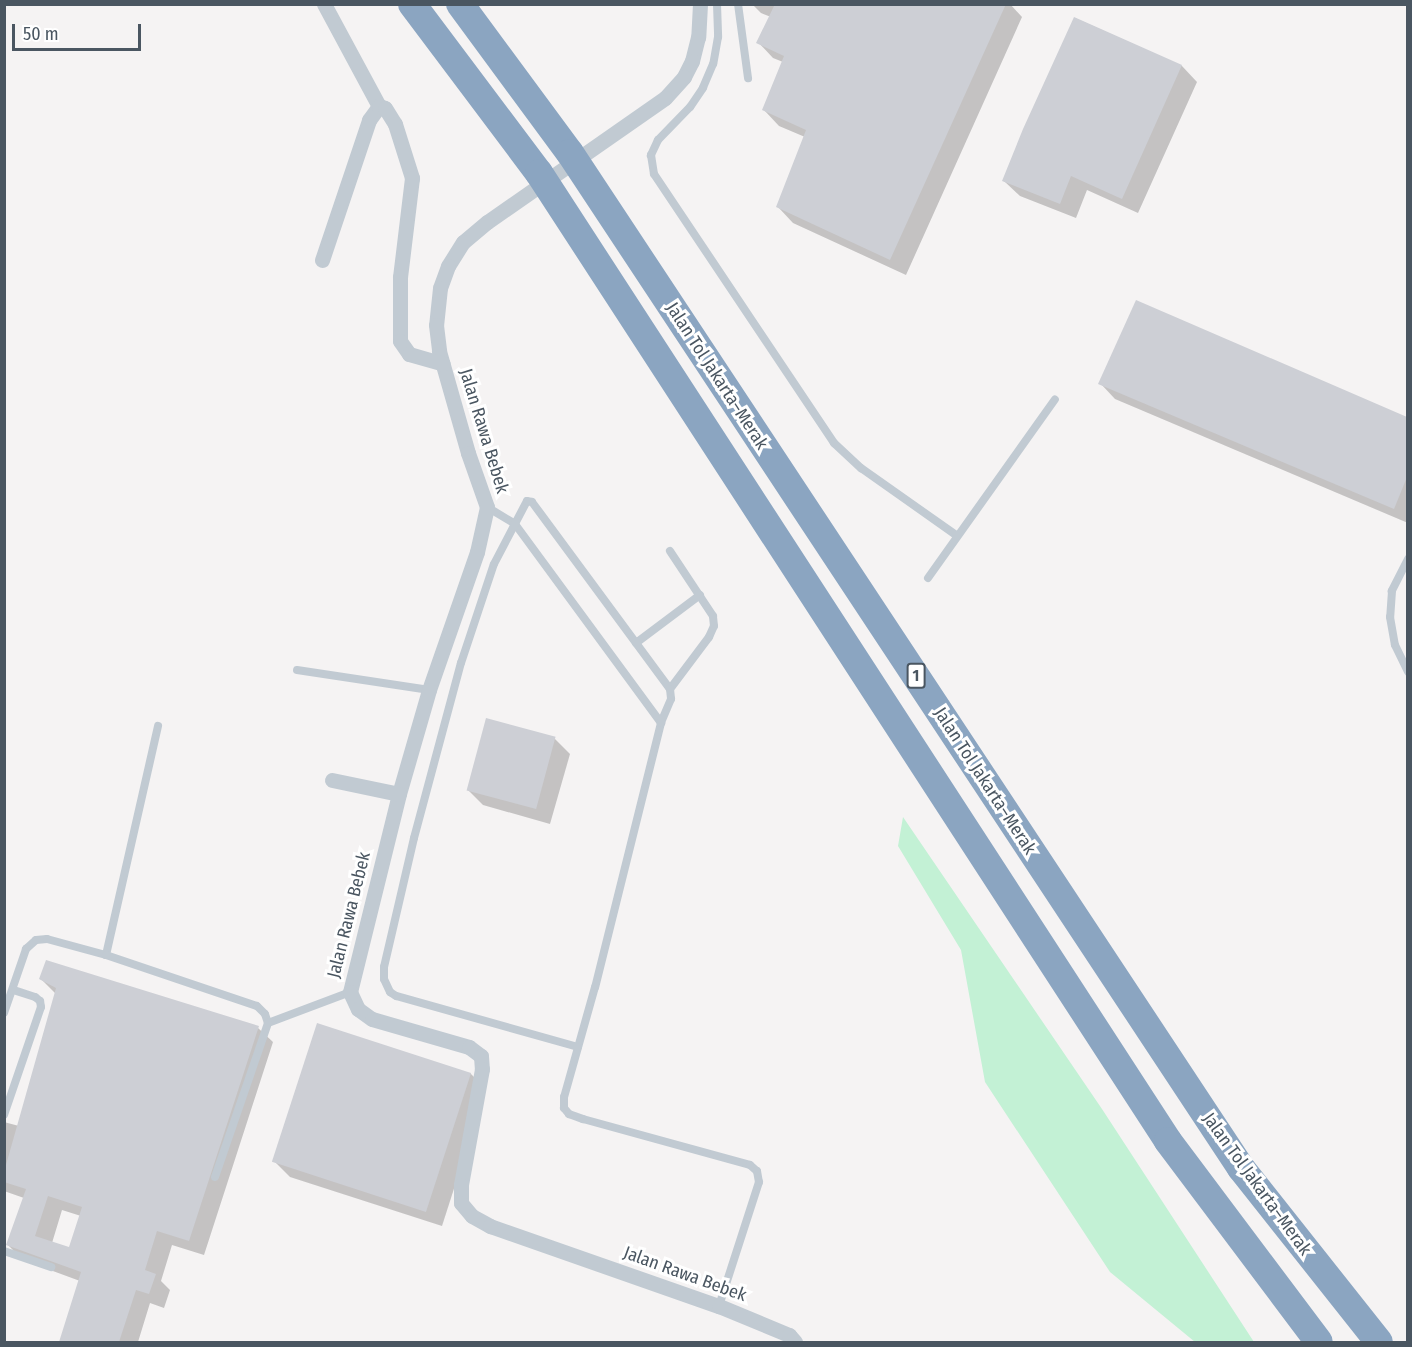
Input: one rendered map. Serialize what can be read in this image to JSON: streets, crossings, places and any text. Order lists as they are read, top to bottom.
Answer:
{
  "streets": {
    "highway": ["Jalan Tol Jakarta–Merak", "1"],
    "street": ["Jalan Rawa Bebek"]
  },
  "scale_bar": "50 m"
}
